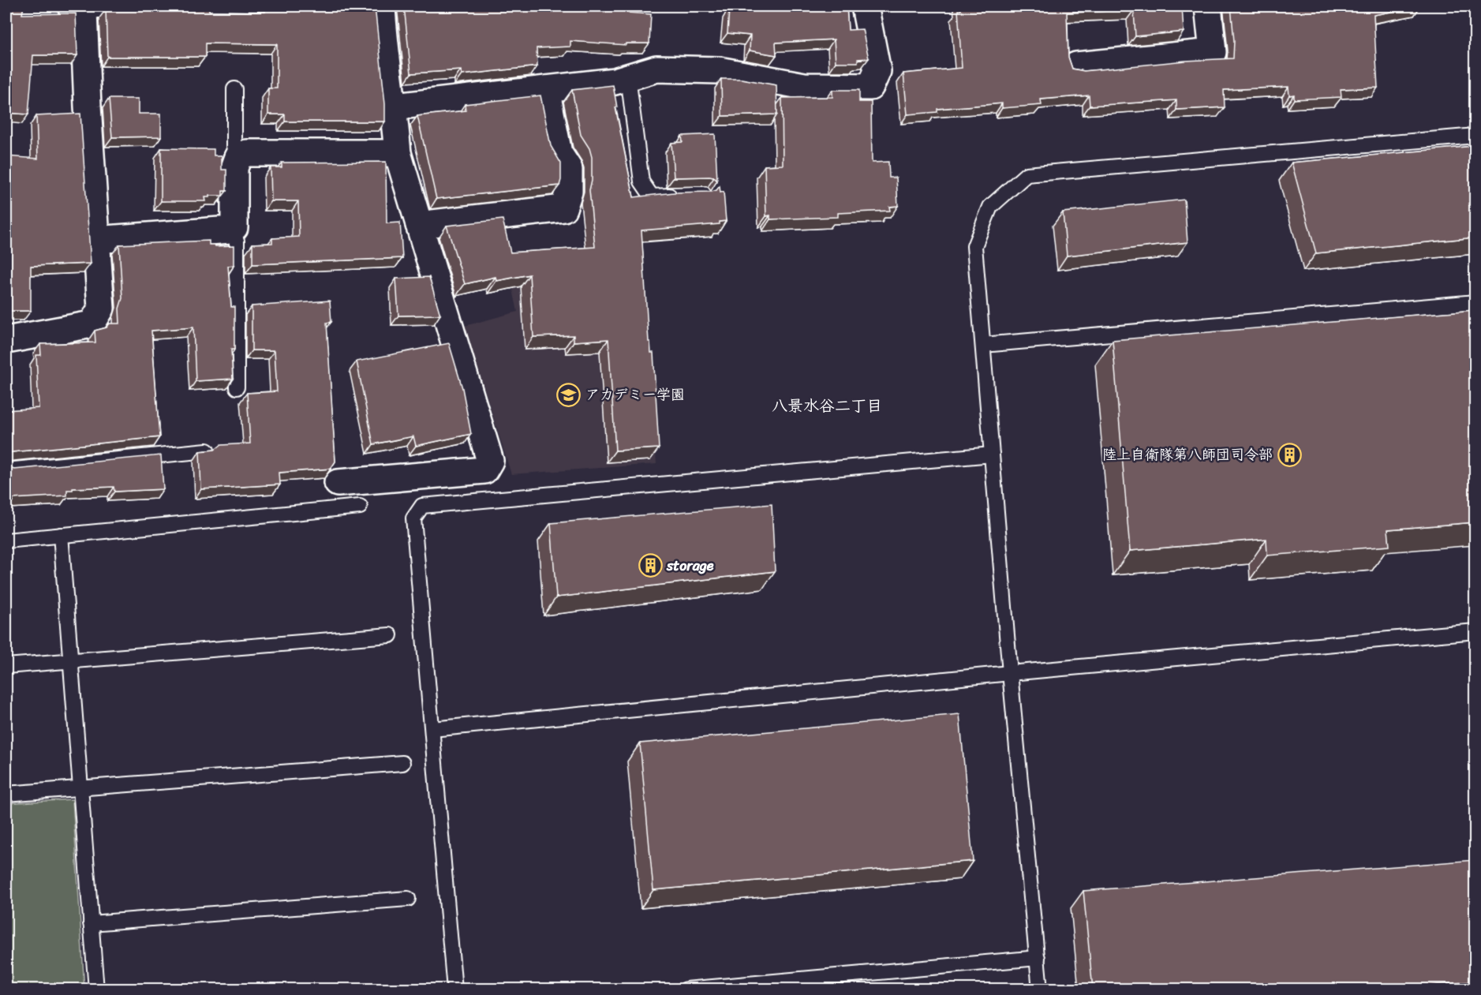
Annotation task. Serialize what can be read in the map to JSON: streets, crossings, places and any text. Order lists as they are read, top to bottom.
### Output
{
  "districts": ["八景水谷二丁目"],
  "places": {
    "school or university": ["アカデミー学園"],
    "building": ["陸上自衛隊第八師団司令部", "storage"]
  }
}
